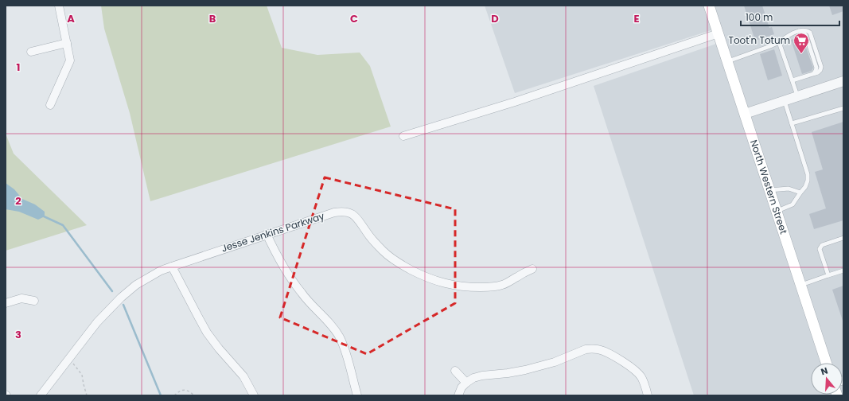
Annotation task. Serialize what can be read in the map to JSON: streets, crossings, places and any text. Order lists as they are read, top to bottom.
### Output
{
  "streets": {
    "main road": ["North Western Street"],
    "street": ["Jesse Jenkins Parkway"]
  },
  "places": {
    "supermarket": ["Toot'n Totum"]
  },
  "scale_bar": "100 m",
  "north": "top",
  "grid": {
    "columns": [
      "A",
      "B",
      "C",
      "D",
      "E"
    ],
    "rows": ["1", "2", "3"]
  }
}
